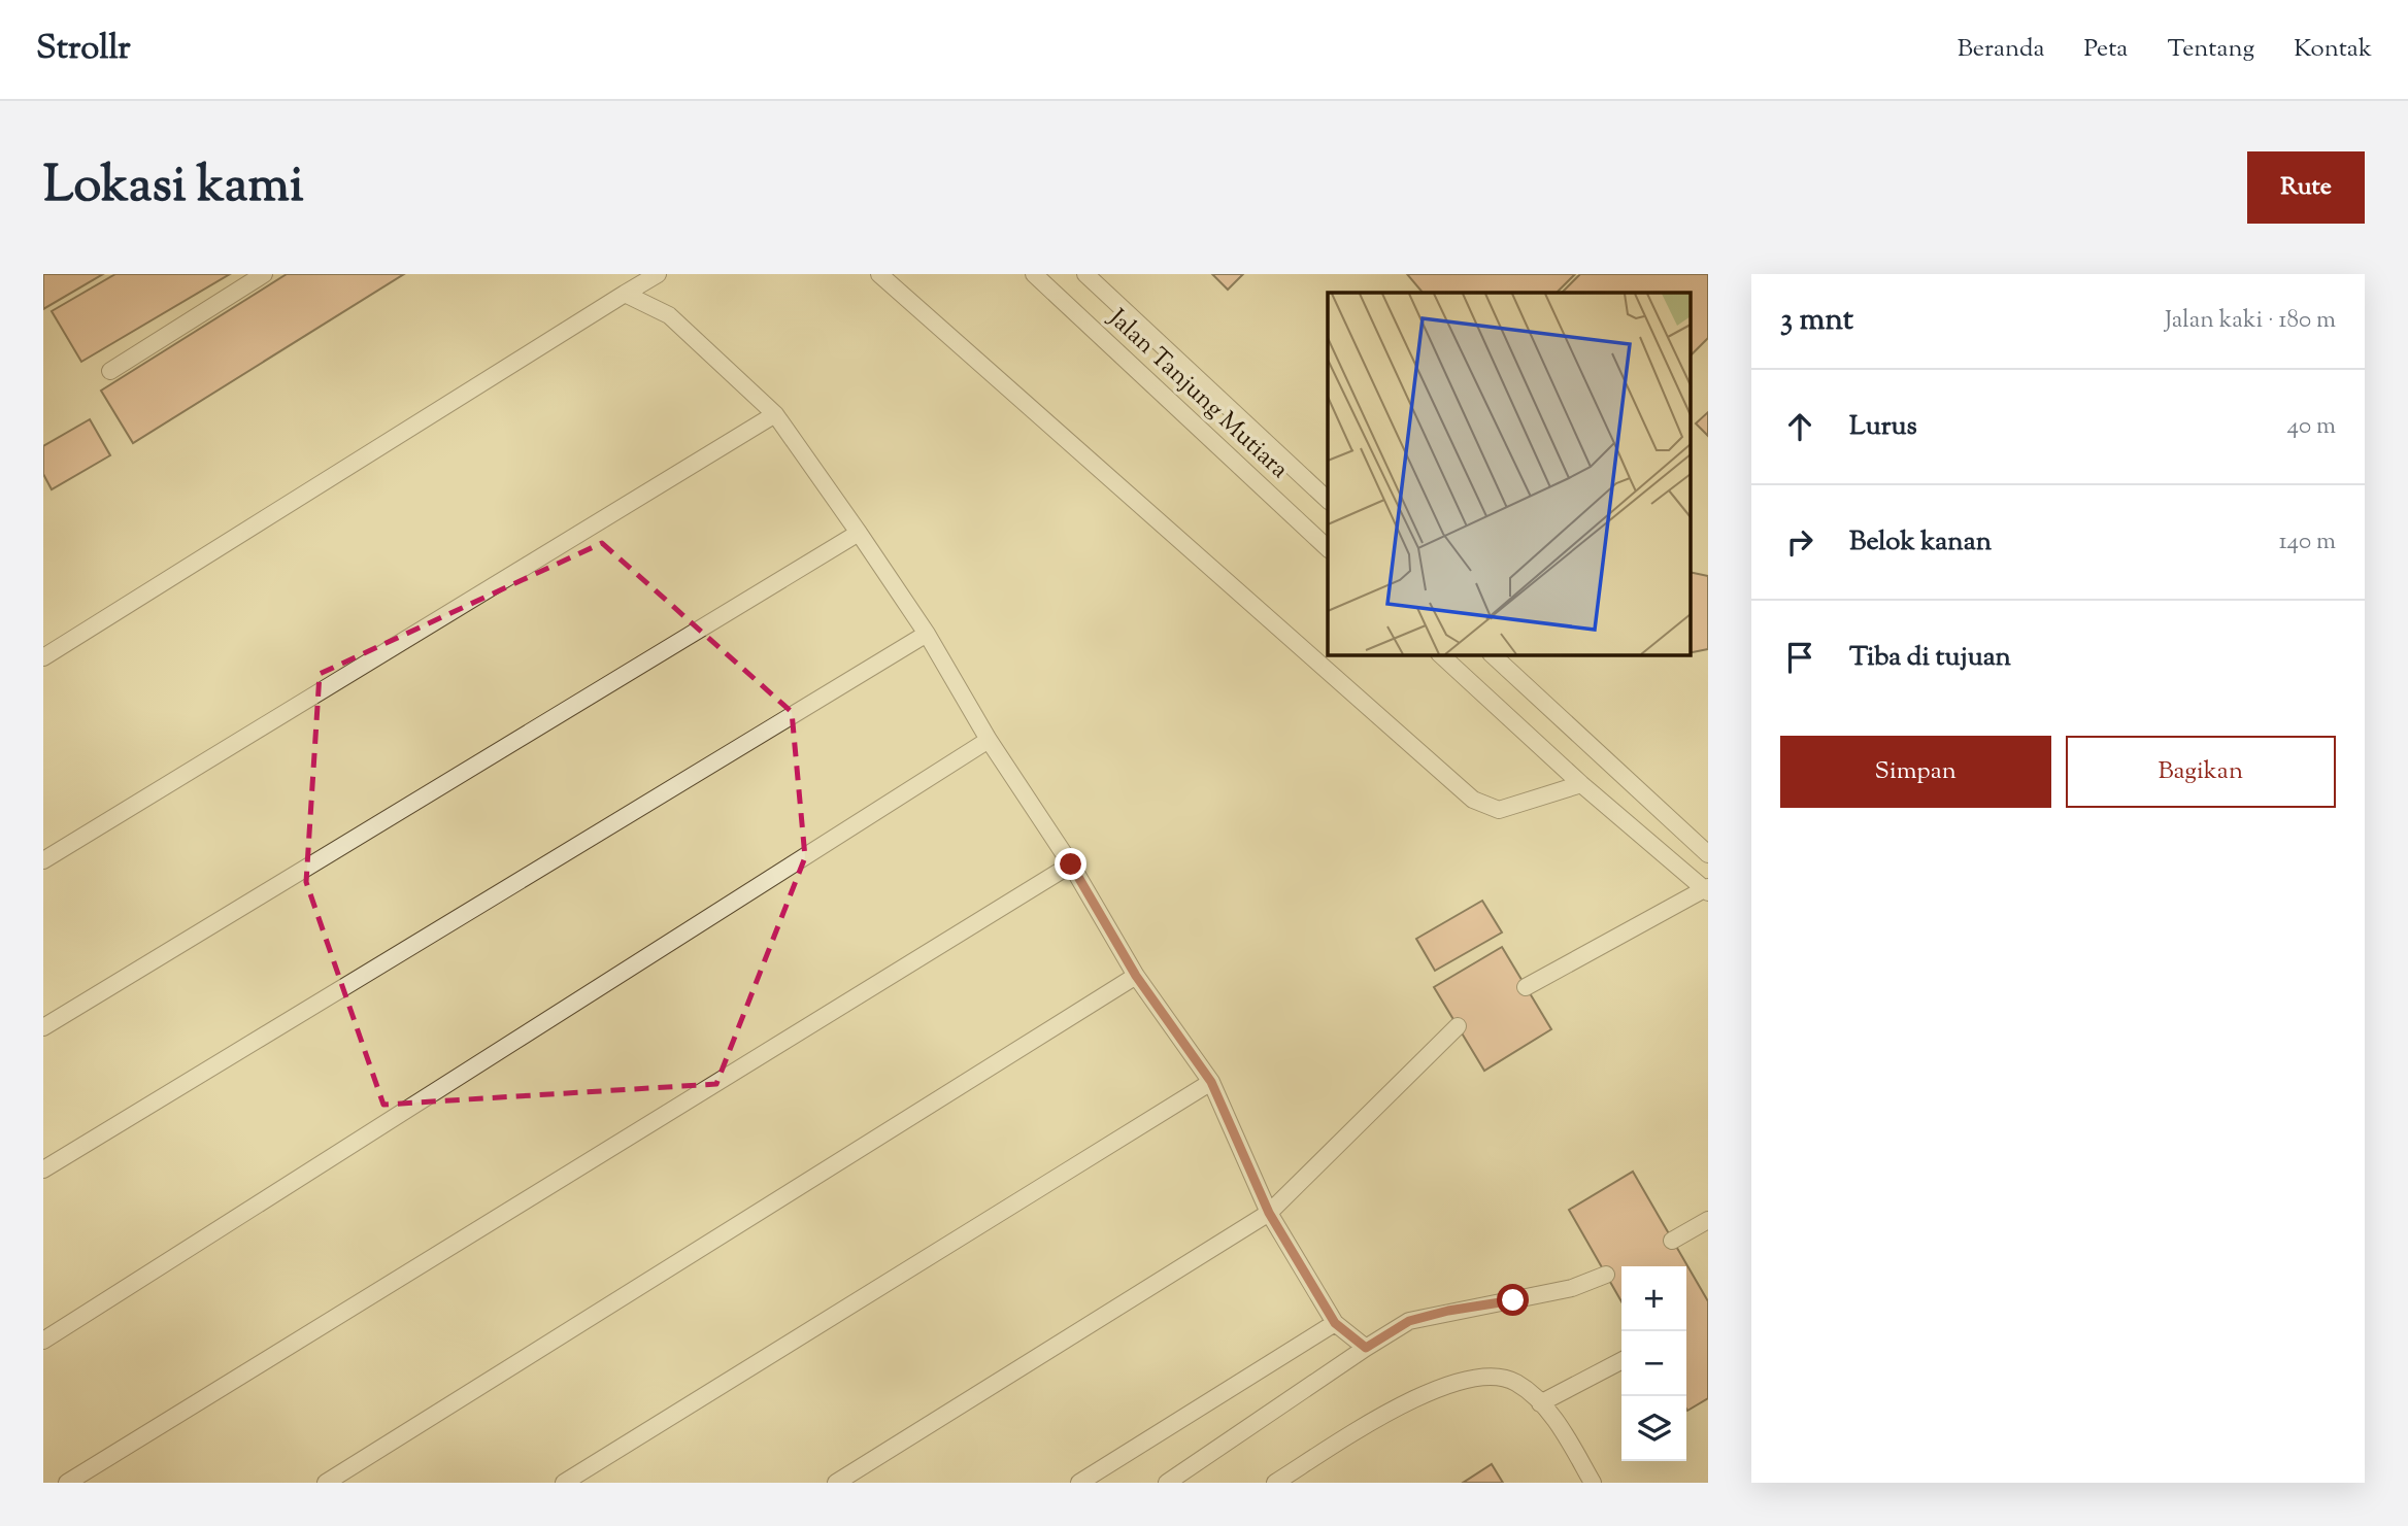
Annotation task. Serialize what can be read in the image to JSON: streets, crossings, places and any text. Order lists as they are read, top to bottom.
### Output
{
  "streets": {
    "lane": ["Jalan Tanjung Mutiara"]
  },
  "page": {
    "header": "Strollr",
    "nav": [
      "Beranda",
      "Peta",
      "Tentang",
      "Kontak"
    ],
    "title": "Lokasi kami",
    "buttons": [
      "Rute",
      ["Simpan", "Bagikan"]
    ],
    "heading": ["3 mnt", "Jalan kaki · 180 m"],
    "list": [
      ["Lurus", "40 m"],
      ["Belok kanan", "140 m"],
      "Tiba di tujuan"
    ],
    "map_buttons": ["+", "−"]
  }
}
